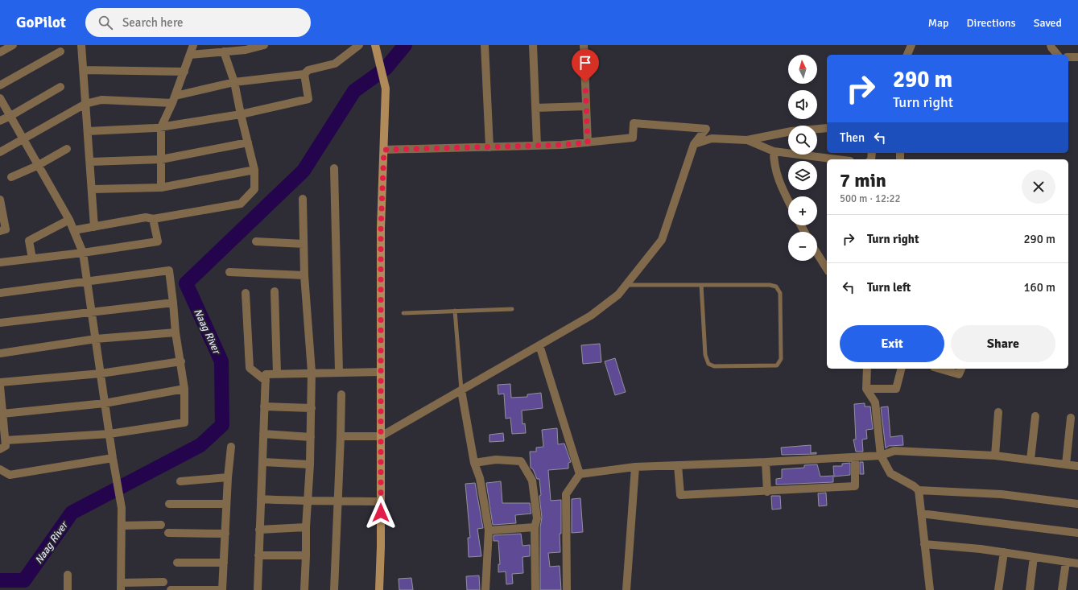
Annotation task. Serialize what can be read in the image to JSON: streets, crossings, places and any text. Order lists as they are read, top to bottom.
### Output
{
  "water": ["Naag River"],
  "north": "top",
  "page": {
    "header": "GoPilot",
    "search": "Search here",
    "nav": ["Map", "Directions", "Saved"],
    "map_buttons": ["+", "−"],
    "turn": ["290 m", "Turn right"],
    "then": "Then",
    "heading": ["7 min", "500 m · 12:22"],
    "list": [
      {
        "name": "Turn right",
        "value": "290 m"
      },
      {
        "name": "Turn left",
        "value": "160 m"
      }
    ],
    "buttons": ["Exit", "Share"]
  }
}
